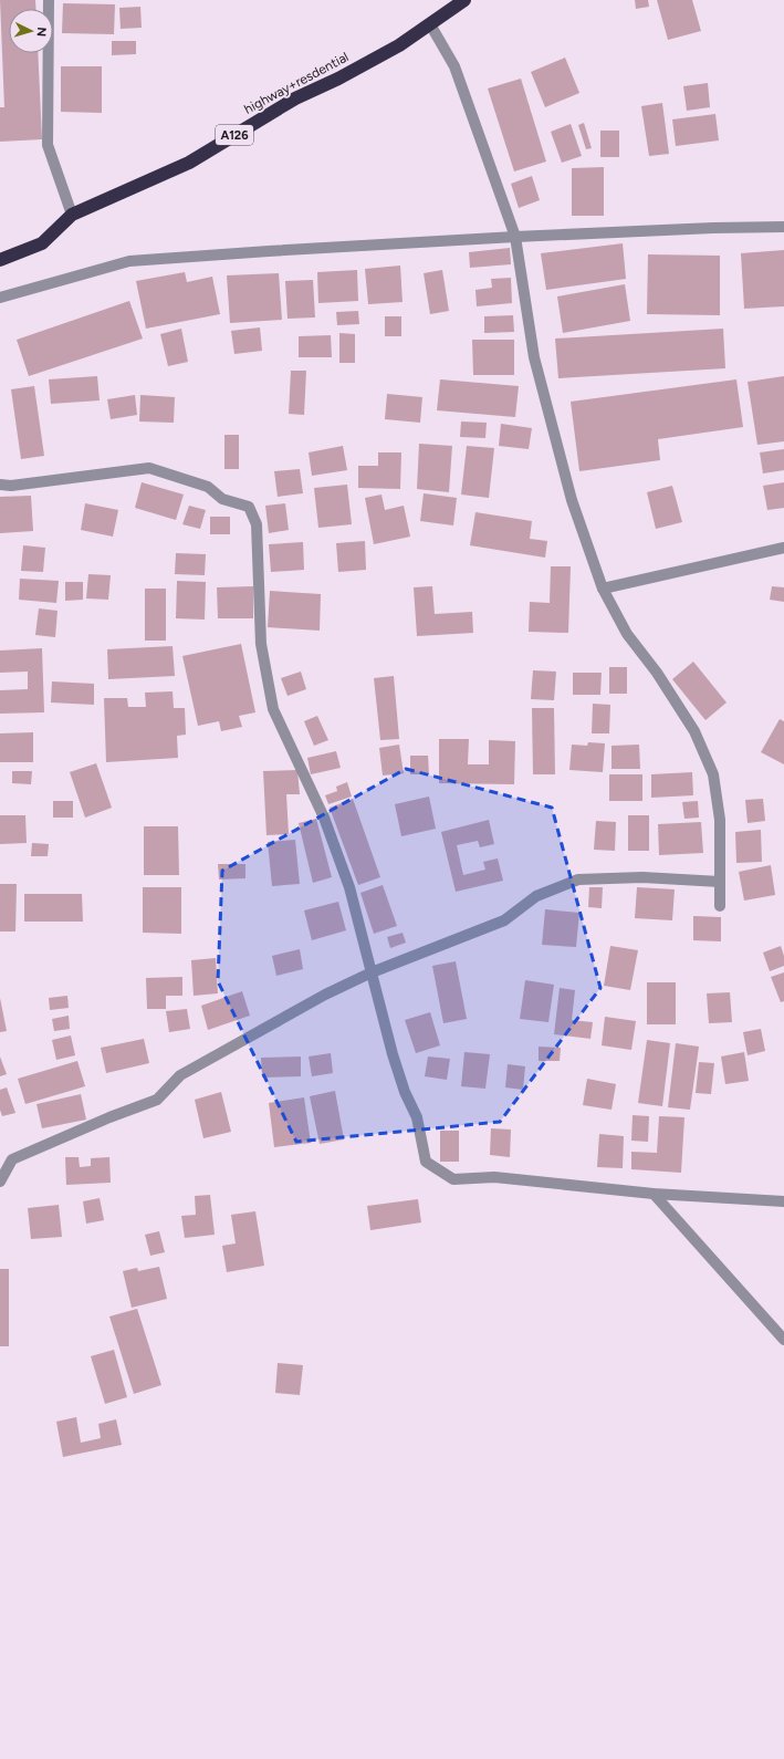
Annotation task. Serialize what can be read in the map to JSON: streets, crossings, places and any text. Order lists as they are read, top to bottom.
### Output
{
  "streets": {
    "highway": ["highway+resdential", "A126"]
  },
  "north": "right"
}
